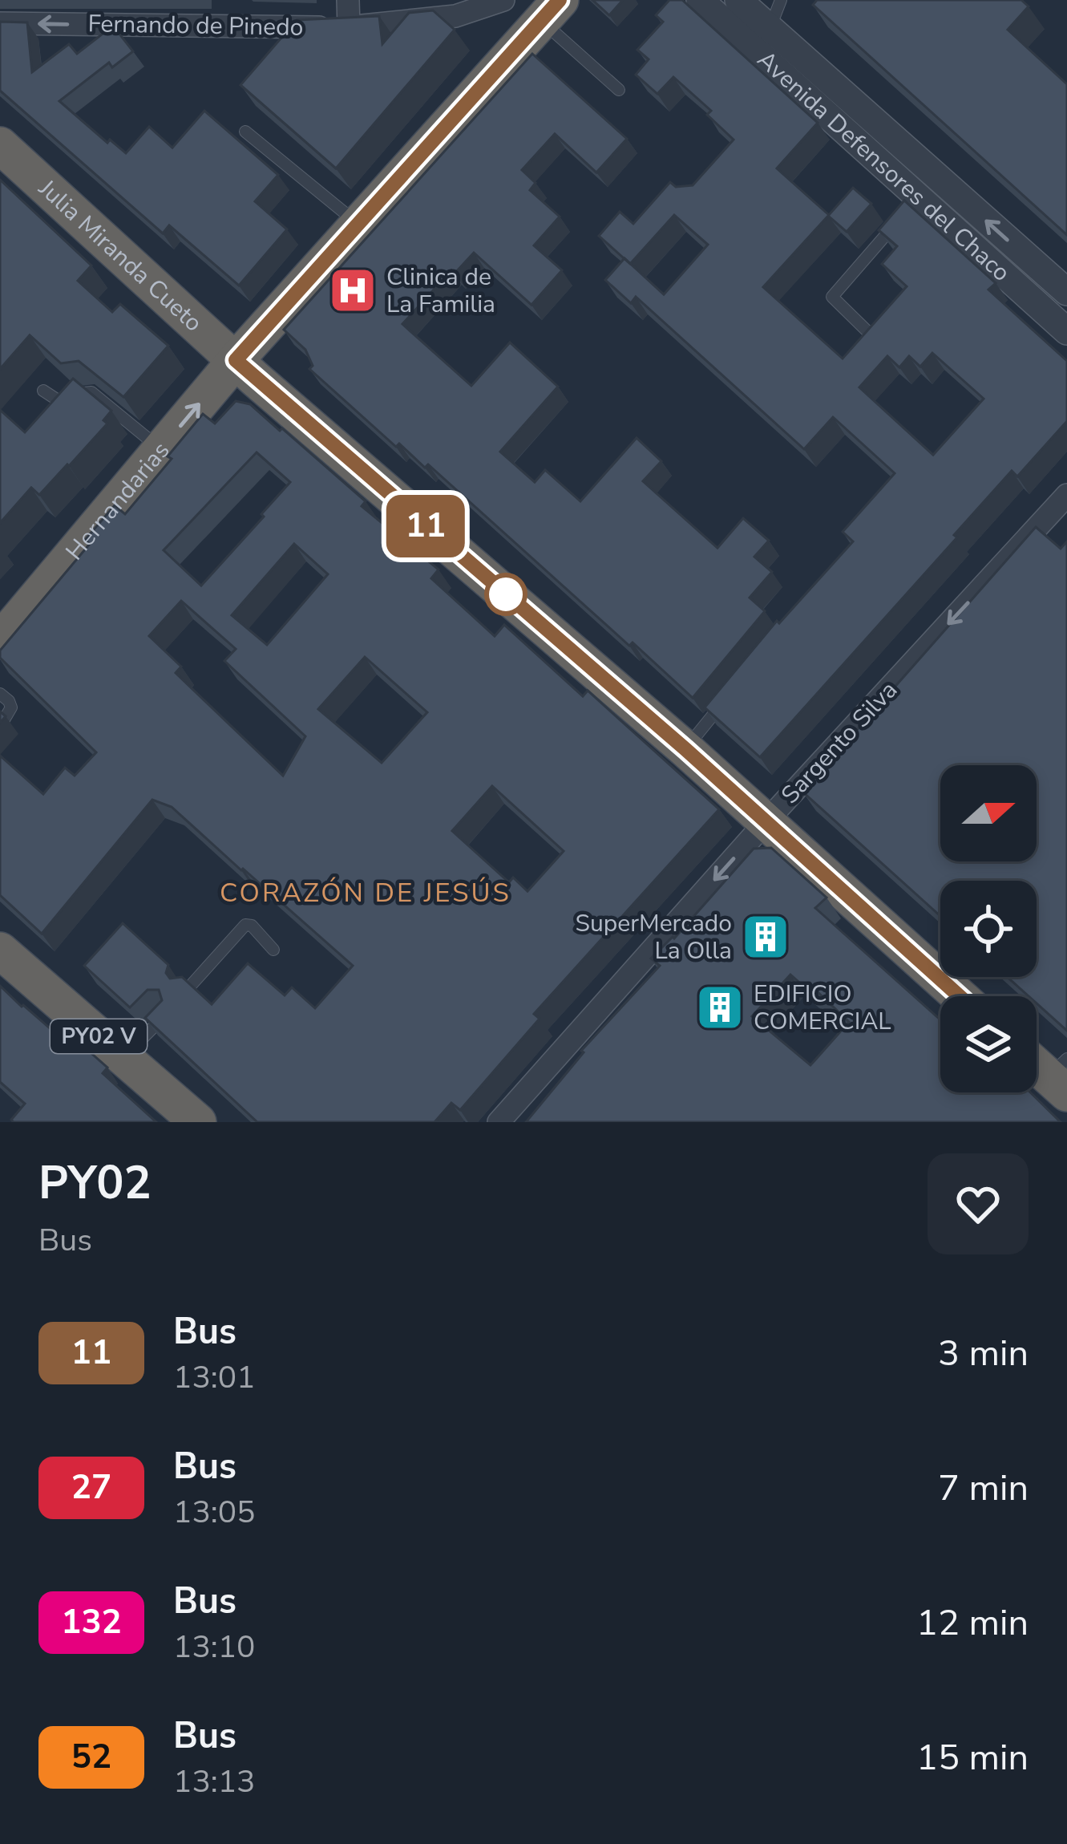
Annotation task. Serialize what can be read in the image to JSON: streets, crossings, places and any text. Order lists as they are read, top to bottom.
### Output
{
  "streets": {
    "highway": ["Julia Miranda Cueto", "Hernandarias", "PY02 V"],
    "street": ["Fernando de Pinedo", "Avenida Defensores del Chaco", "Sargento Silva"]
  },
  "crossings": [
    ["Julia Miranda Cueto", "Hernandarias"],
    ["Julia Miranda Cueto", "Sargento Silva"]
  ],
  "one_way": ["Fernando de Pinedo", "Sargento Silva"],
  "districts": ["CORAZÓN DE JESÚS"],
  "places": {
    "hospital": ["Clinica de La Familia"],
    "building": ["SuperMercado La Olla", "EDIFICIO COMERCIAL"]
  },
  "lines": ["bus line 11"],
  "north": "right",
  "page": {
    "on_map": "11",
    "heading": ["PY02", "Bus"],
    "list": [
      {
        "mark": "11",
        "name": "Bus",
        "note": "13:01",
        "value": "3 min"
      },
      {
        "mark": "27",
        "name": "Bus",
        "note": "13:05",
        "value": "7 min"
      },
      {
        "mark": "132",
        "name": "Bus",
        "note": "13:10",
        "value": "12 min"
      },
      {
        "mark": "52",
        "name": "Bus",
        "note": "13:13",
        "value": "15 min"
      }
    ]
  }
}
